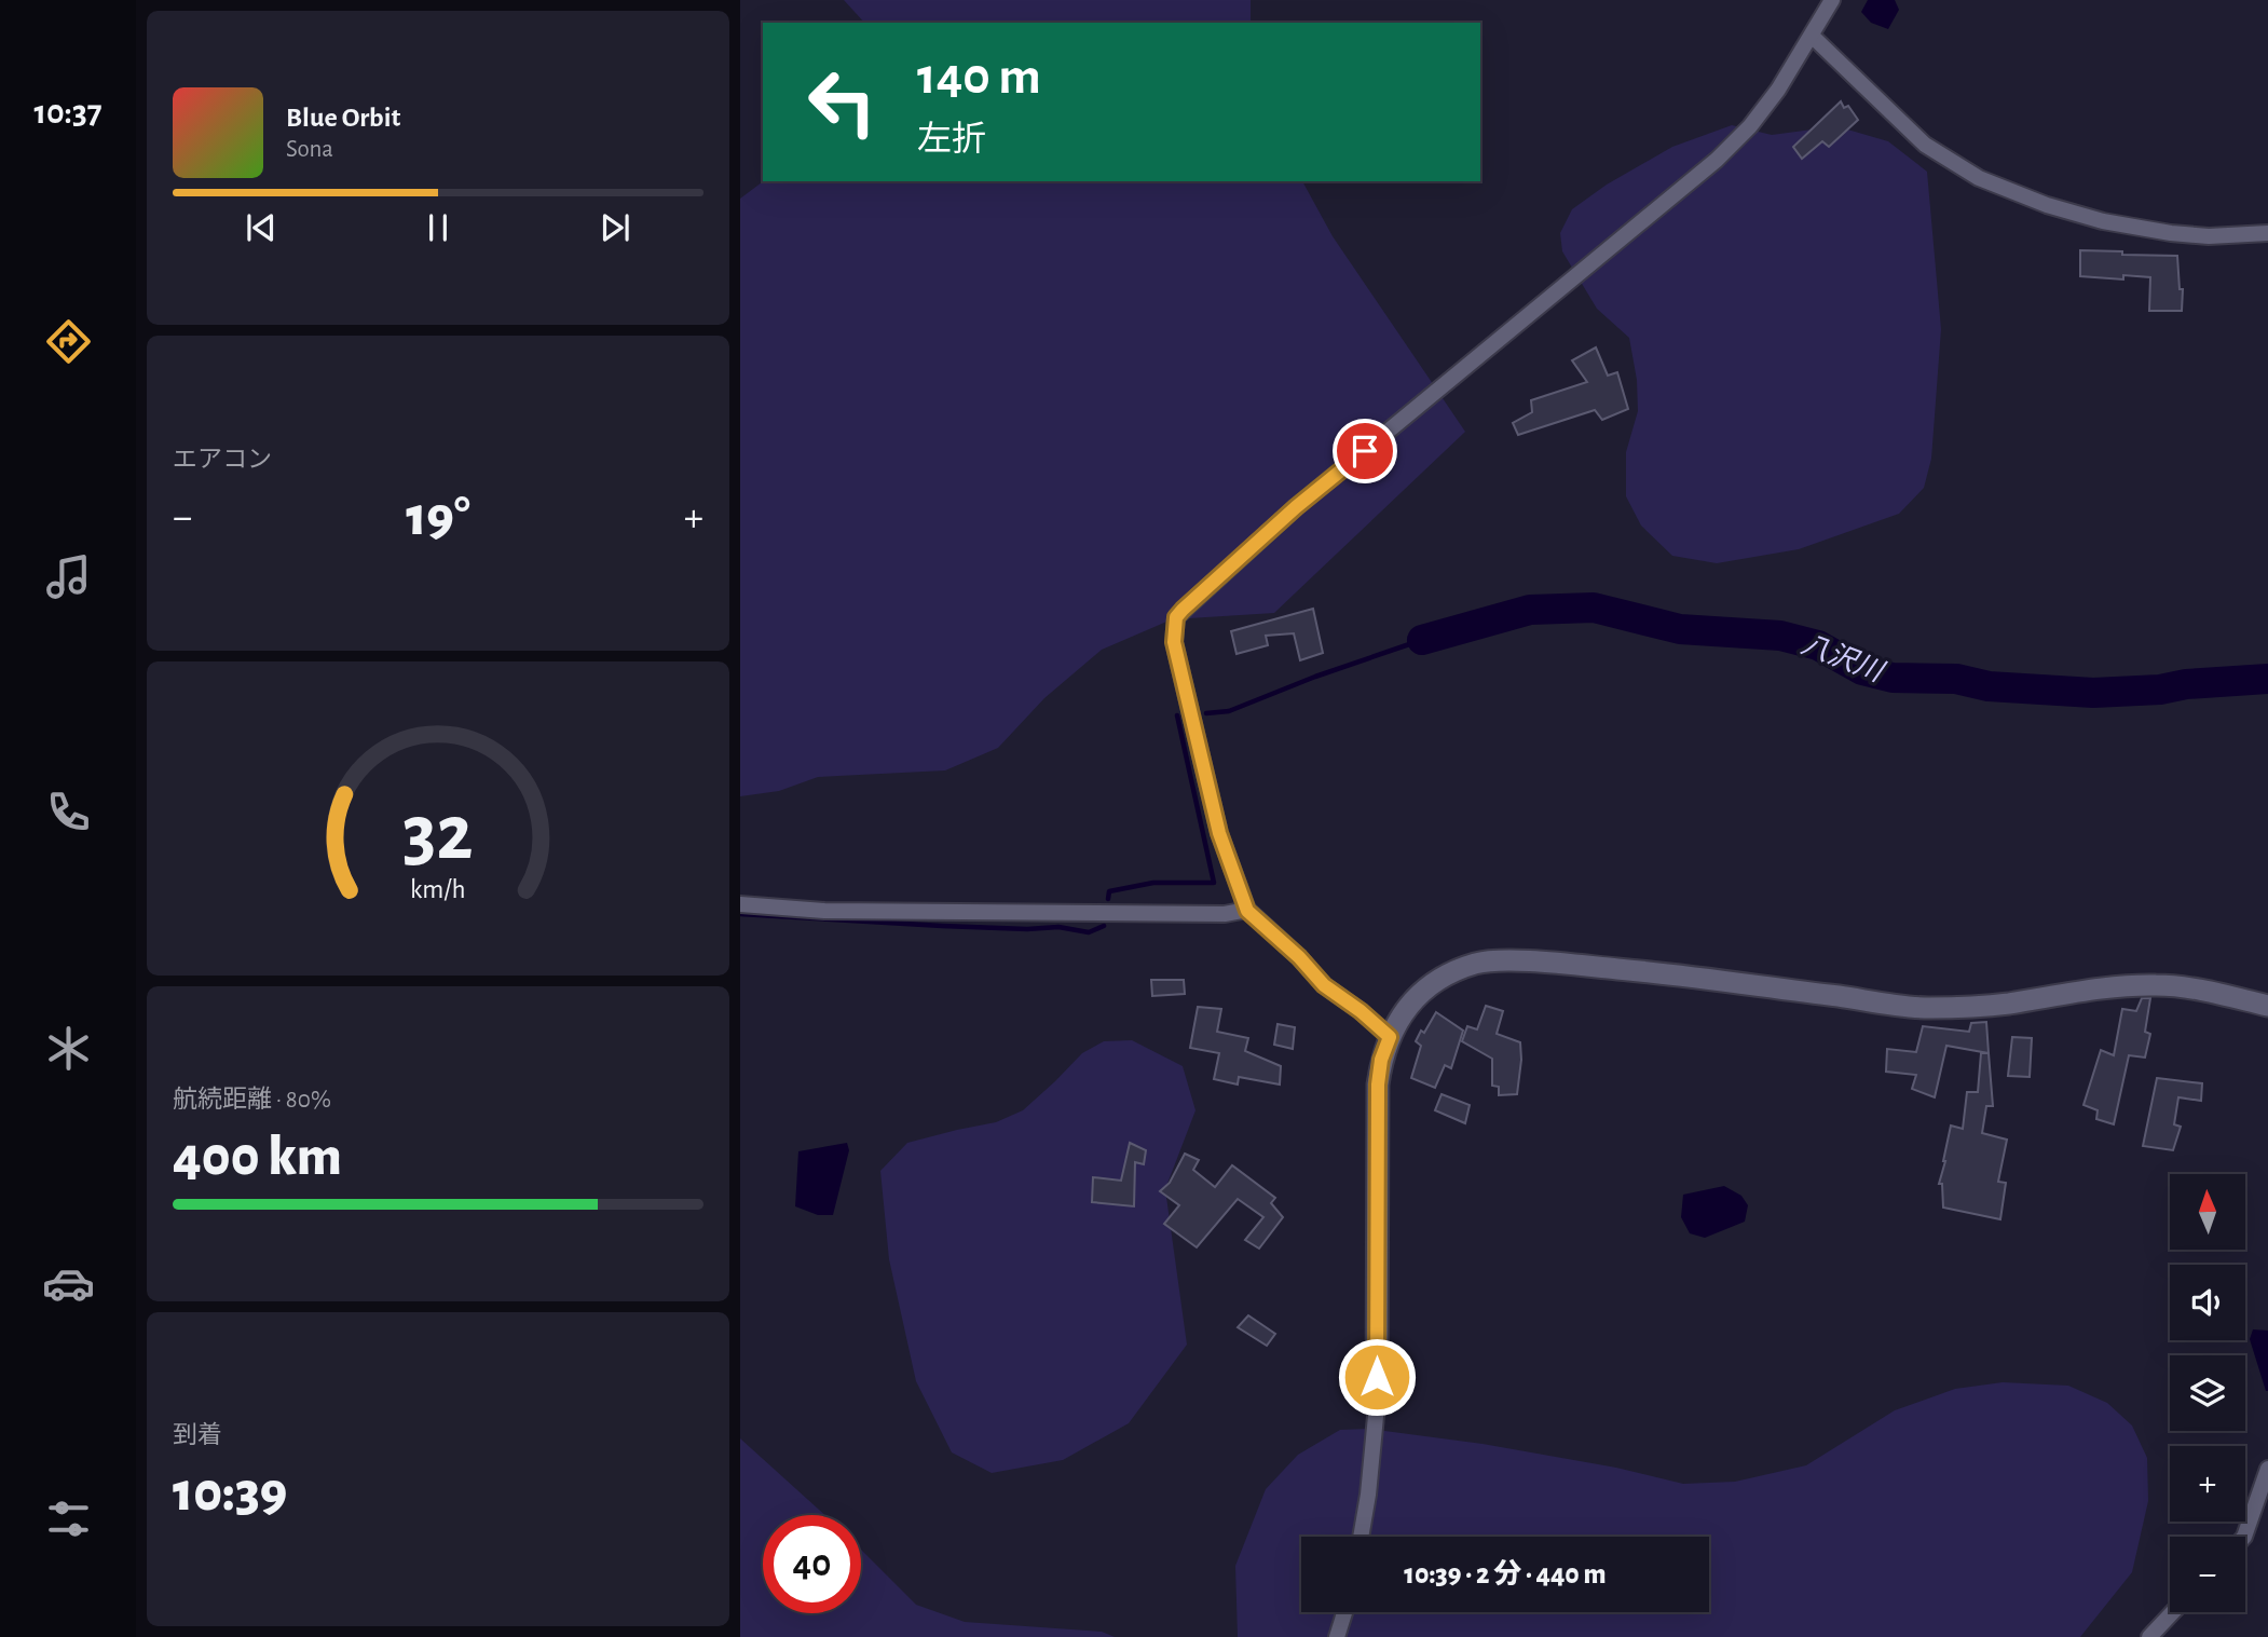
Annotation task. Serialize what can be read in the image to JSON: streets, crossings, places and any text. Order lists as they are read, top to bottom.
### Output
{
  "water": ["八沢川"],
  "north": "top",
  "page": {
    "tabs": "10:37",
    "turn": ["140 m", "左折"],
    "song": ["Blue Orbit", "Sona"],
    "tile": [
      "エアコン",
      ["航続距離 · 80%", "400 km"],
      ["到着", "10:39"]
    ],
    "heat": ["−", "19°", "+"],
    "map_buttons": ["+", "−"],
    "limit": "40",
    "trip": "10:39 · 2 分 · 440 m",
    "gauge": ["32", "km/h"]
  }
}
